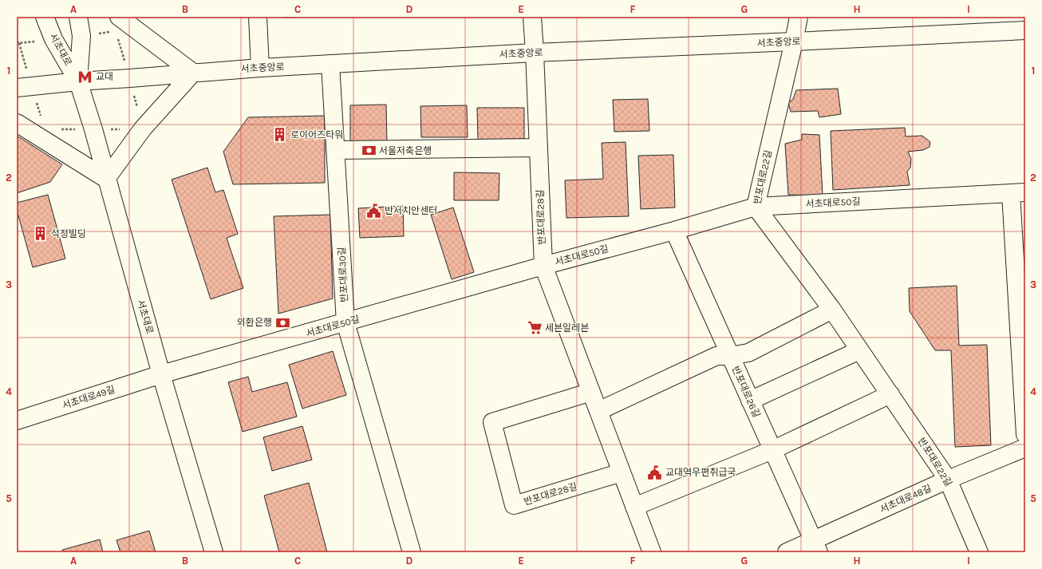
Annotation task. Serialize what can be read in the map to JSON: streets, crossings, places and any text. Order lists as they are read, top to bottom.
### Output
{
  "streets": {
    "street": [
      "서초중앙로",
      "서초대로",
      "반포대로22길",
      "서초대로50길",
      "반포대로28길",
      "반포대로30길",
      "반포대로26길",
      "서초대로49길",
      "서초대로48길"
    ]
  },
  "crossings": [
    ["서초중앙로", "서초대로"],
    ["서초중앙로", "반포대로22길"],
    ["서초중앙로", "반포대로28길"],
    ["서초중앙로", "반포대로30길"],
    ["서초대로", "서초대로50길"],
    ["서초대로", "서초대로49길"],
    ["반포대로22길", "서초대로50길"],
    ["반포대로22길", "서초대로48길"],
    ["서초대로50길", "반포대로28길"],
    ["서초대로50길", "반포대로30길"],
    ["서초대로50길", "반포대로26길"],
    ["서초대로50길", "서초대로49길"],
    ["반포대로26길", "서초대로48길"]
  ],
  "places": {
    "metro station": ["교대"],
    "building": ["로이어즈타워", "석정빌딩"],
    "bank": ["서울저축은행", "외환은행"],
    "public building": ["반서치안센터", "교대역우편취급국"],
    "supermarket": ["세븐일레븐"]
  },
  "grid": {
    "columns": [
      "A",
      "B",
      "C",
      "D",
      "E",
      "F",
      "G",
      "H",
      "I"
    ],
    "rows": [
      "1",
      "2",
      "3",
      "4",
      "5"
    ]
  }
}
